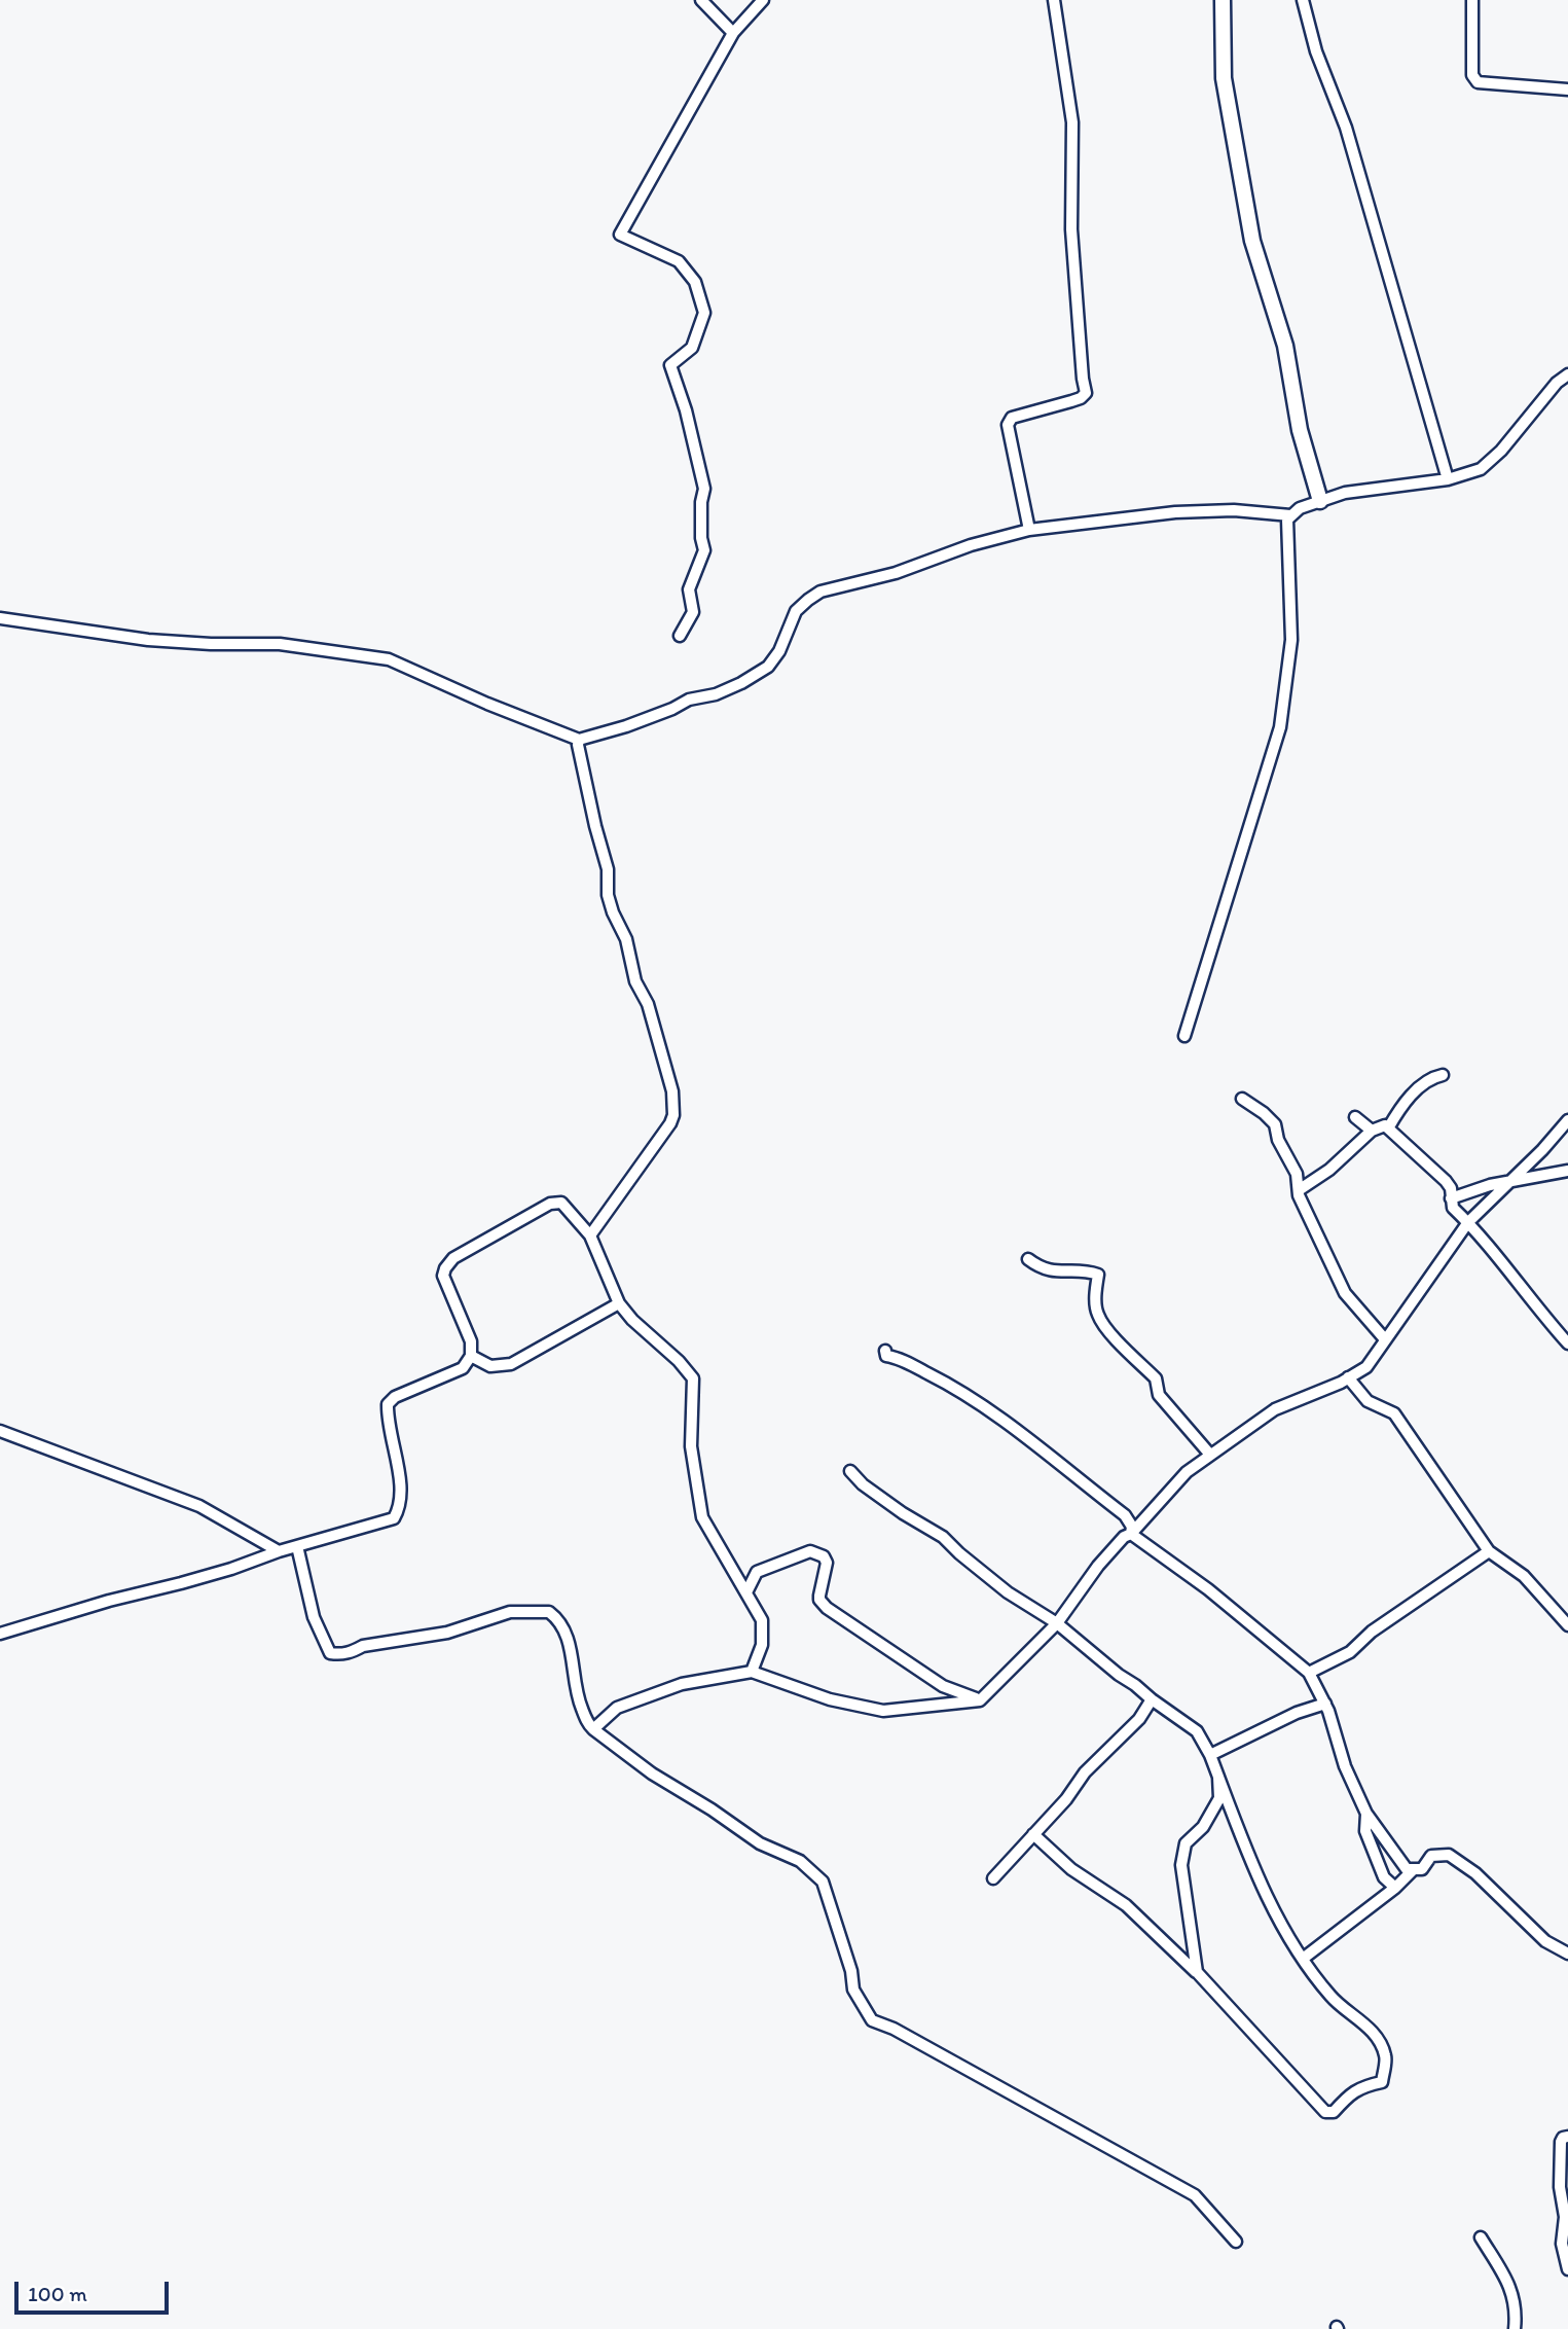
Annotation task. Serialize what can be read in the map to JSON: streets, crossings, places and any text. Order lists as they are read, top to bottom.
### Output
{
  "scale_bar": "100 m"
}
